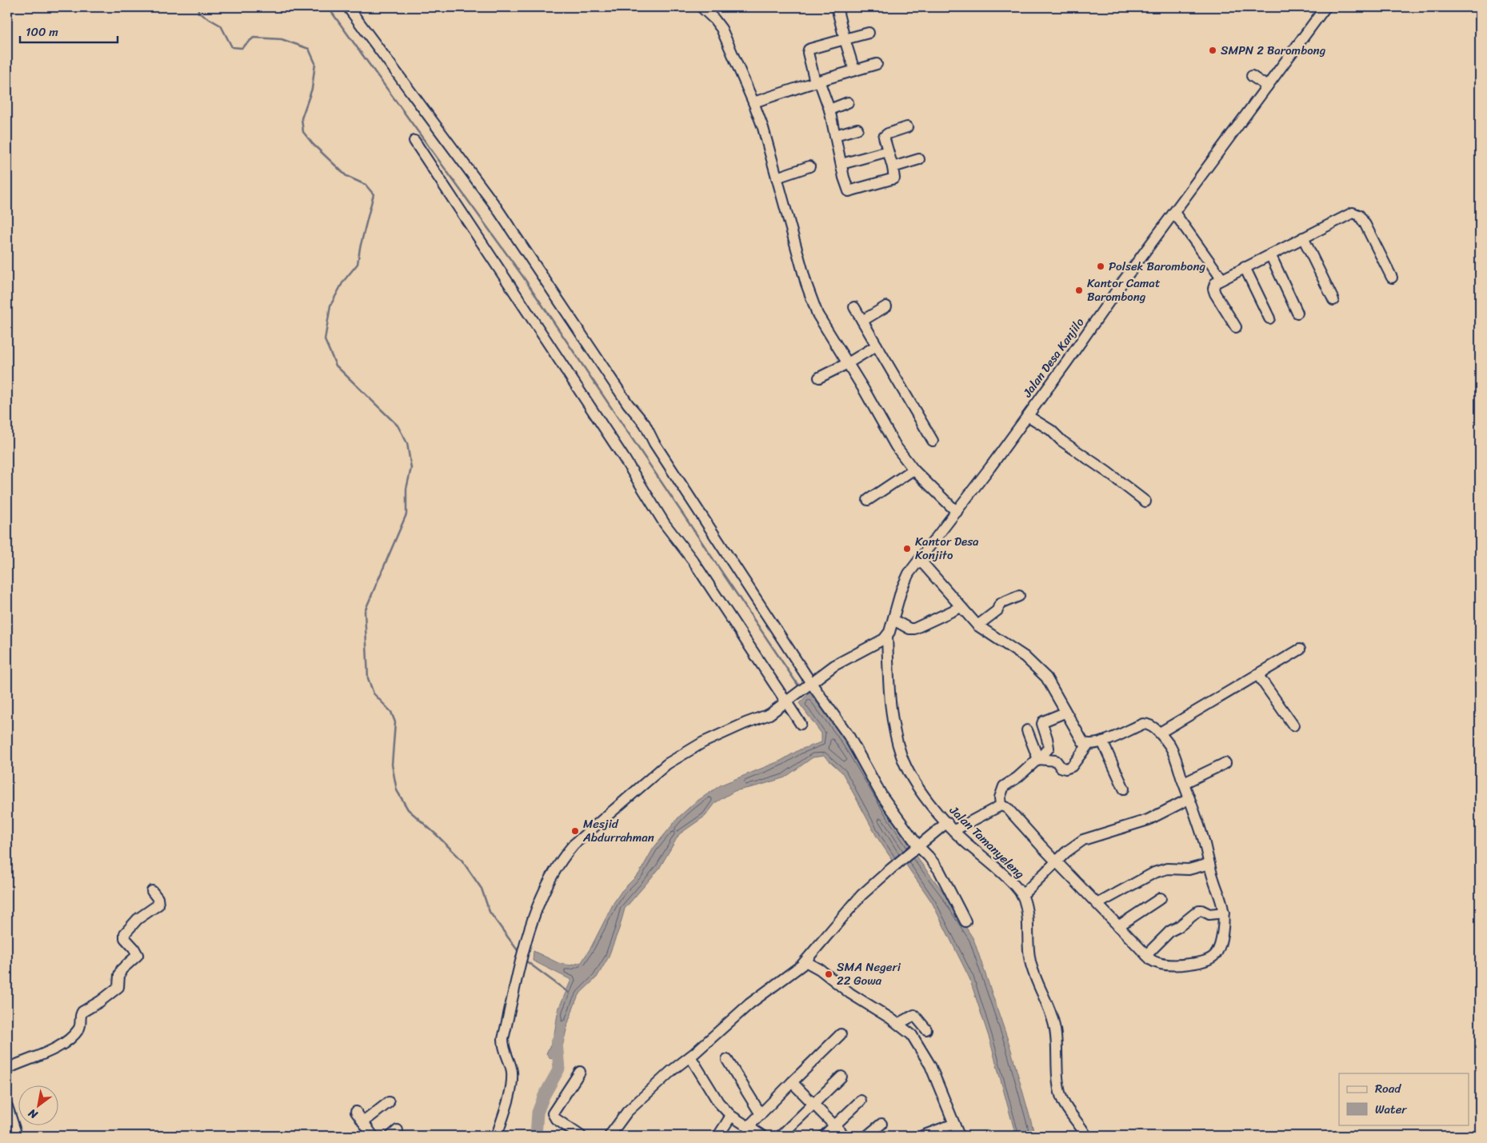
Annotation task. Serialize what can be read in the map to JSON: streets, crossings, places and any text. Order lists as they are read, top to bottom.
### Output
{
  "streets": {
    "street": ["Jalan Desa Kanjilo", "Jalan Tamanyeleng"]
  },
  "crossings": [
    ["Jalan Desa Kanjilo", "Jalan Tamanyeleng"]
  ],
  "places": [
    "SMPN 2 Barombong",
    "Polsek Barombong",
    "Kantor Camat Barombong",
    "Kantor Desa Konjito",
    "Mesjid Abdurrahman",
    "SMA Negeri 22 Gowa"
  ],
  "legend": ["Road", "Water"],
  "scale_bar": "100 m",
  "north": "bottom left"
}
